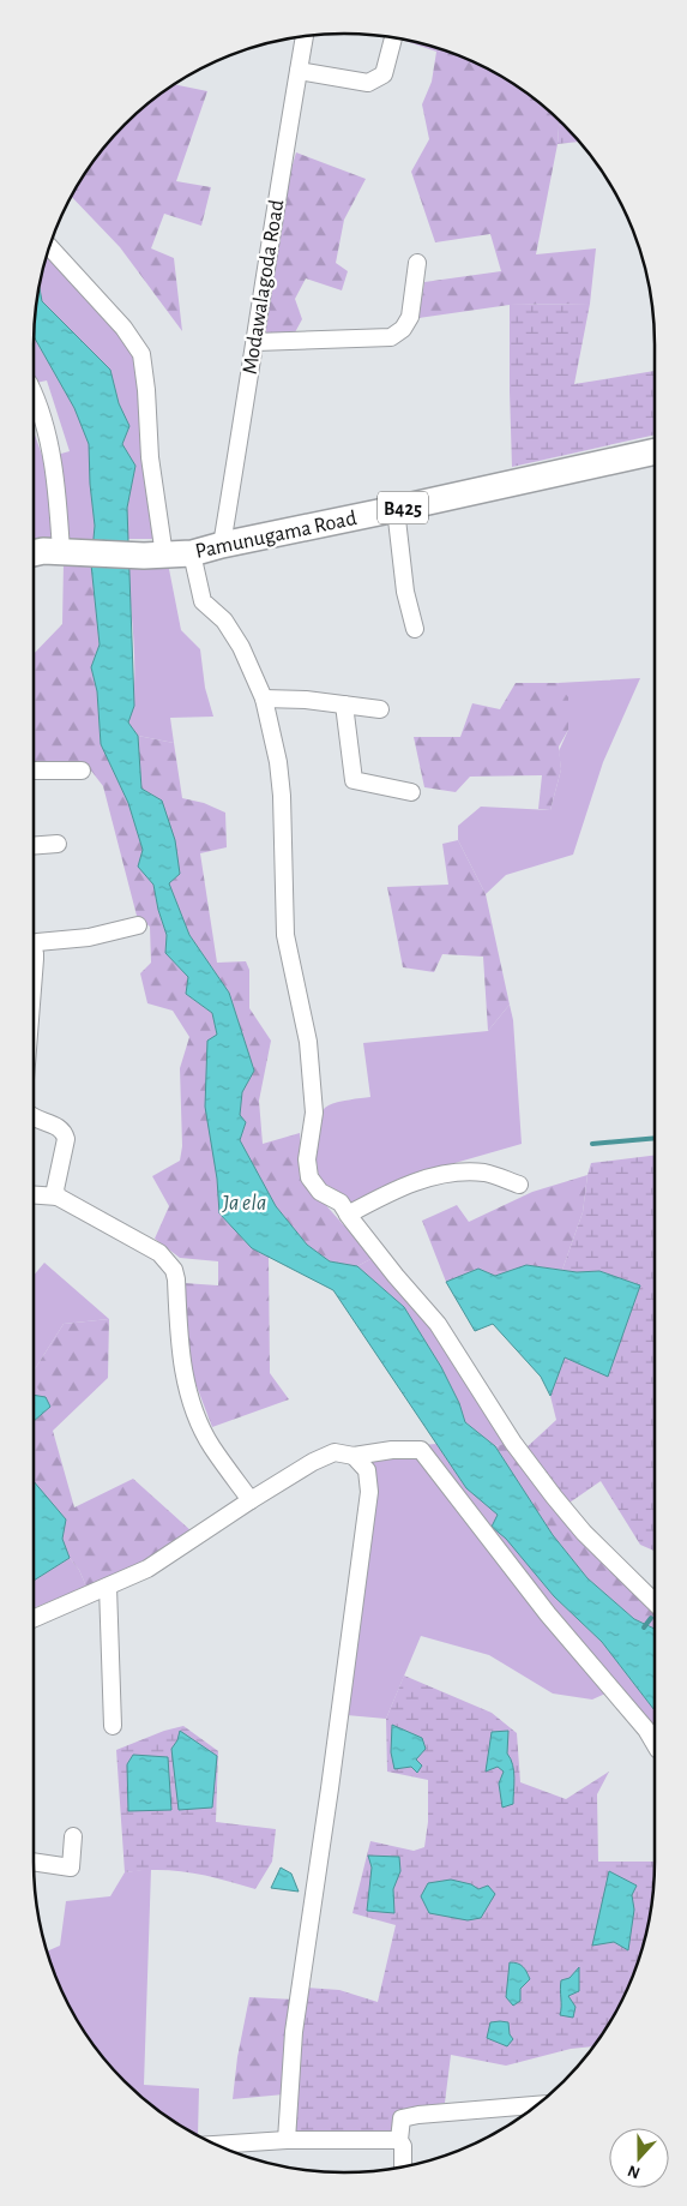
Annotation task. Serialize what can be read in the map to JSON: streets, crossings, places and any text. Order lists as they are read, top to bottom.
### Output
{
  "streets": {
    "main road": ["B425", "Pamunugama Road"],
    "street": ["Modawalagoda Road"]
  },
  "crossings": [
    ["Modawalagoda Road", "Pamunugama Road"]
  ],
  "water": ["Ja ela"],
  "north": "bottom"
}
